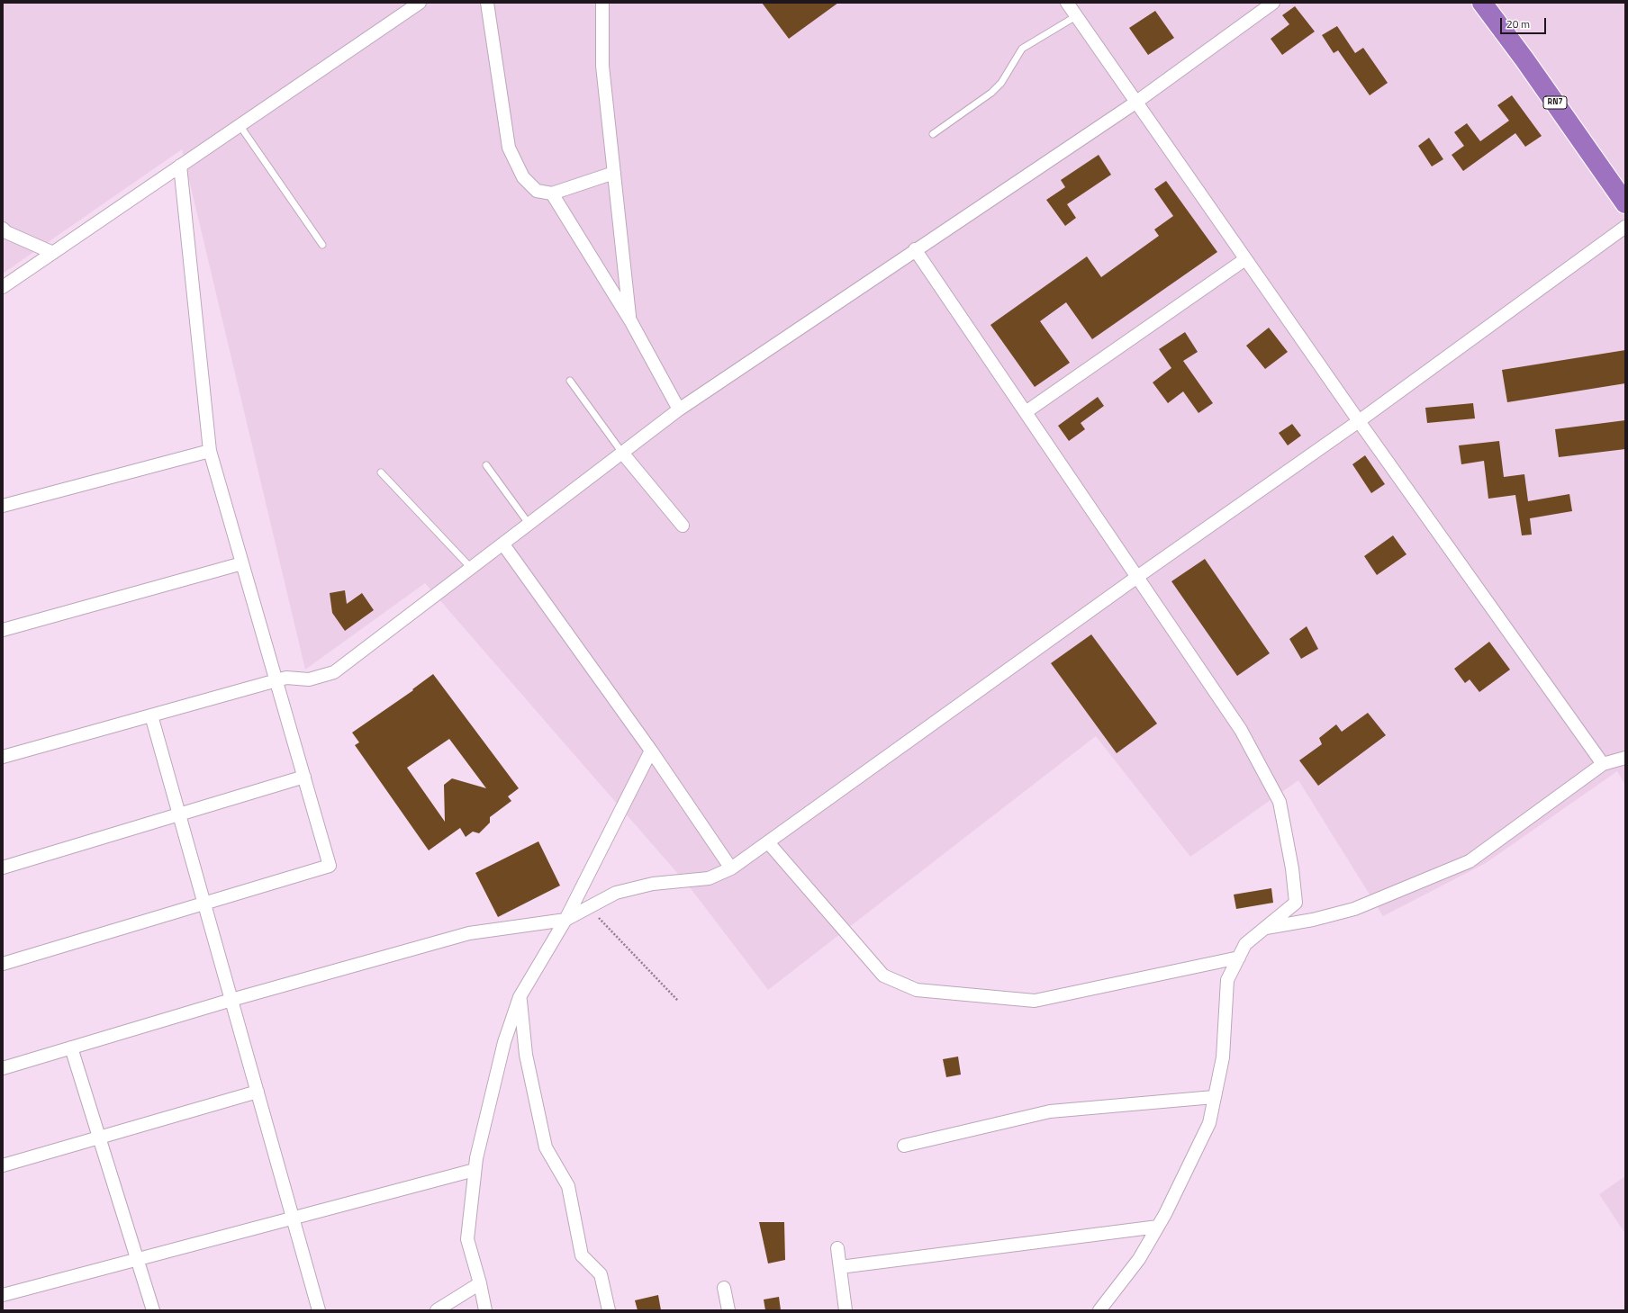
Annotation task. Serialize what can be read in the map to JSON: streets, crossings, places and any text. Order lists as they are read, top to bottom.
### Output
{
  "streets": {
    "highway": ["RN7"]
  },
  "scale_bar": "20 m"
}
